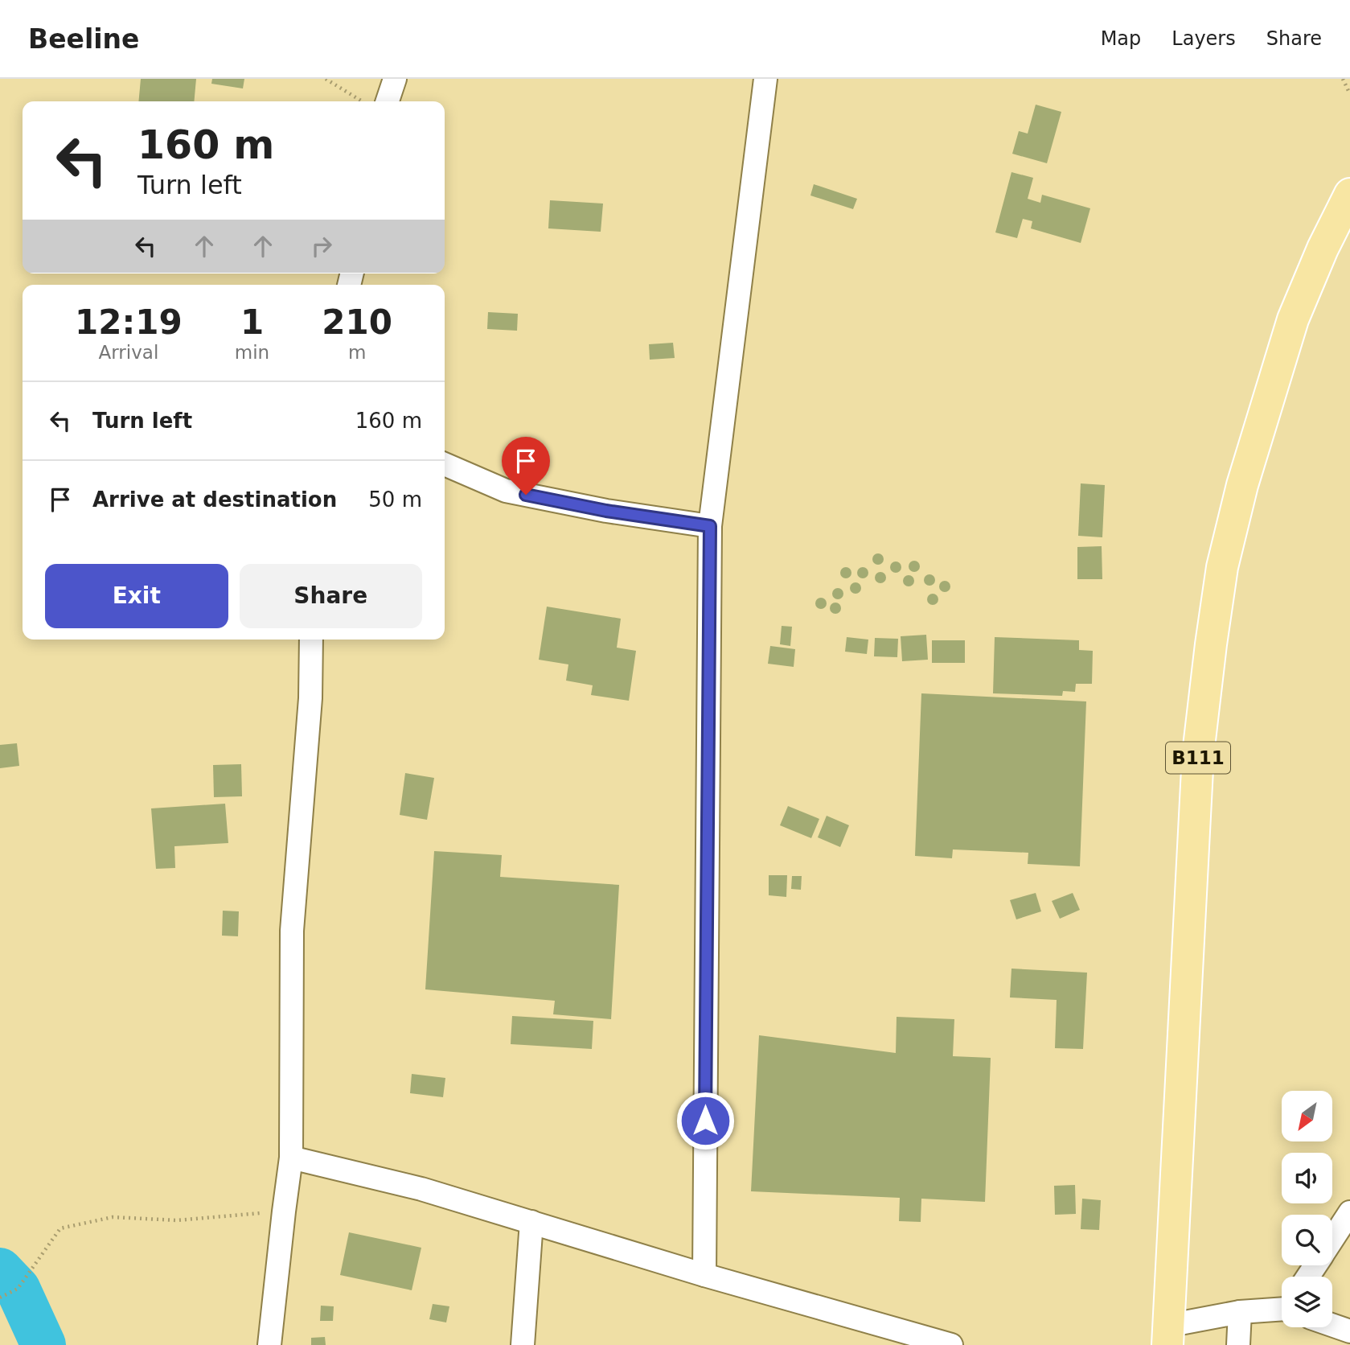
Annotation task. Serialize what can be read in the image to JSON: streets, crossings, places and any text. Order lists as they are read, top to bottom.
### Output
{
  "streets": {
    "main road": ["B111"]
  },
  "north": "bottom left",
  "page": {
    "header": "Beeline",
    "nav": ["Map", "Layers", "Share"],
    "turn": ["160 m", "Turn left"],
    "eta": [
      "12:19",
      "Arrival",
      "1",
      "min",
      "210",
      "m"
    ],
    "list": [
      {
        "name": "Turn left",
        "value": "160 m"
      },
      {
        "name": "Arrive at destination",
        "value": "50 m"
      }
    ],
    "buttons": ["Exit", "Share"]
  }
}
